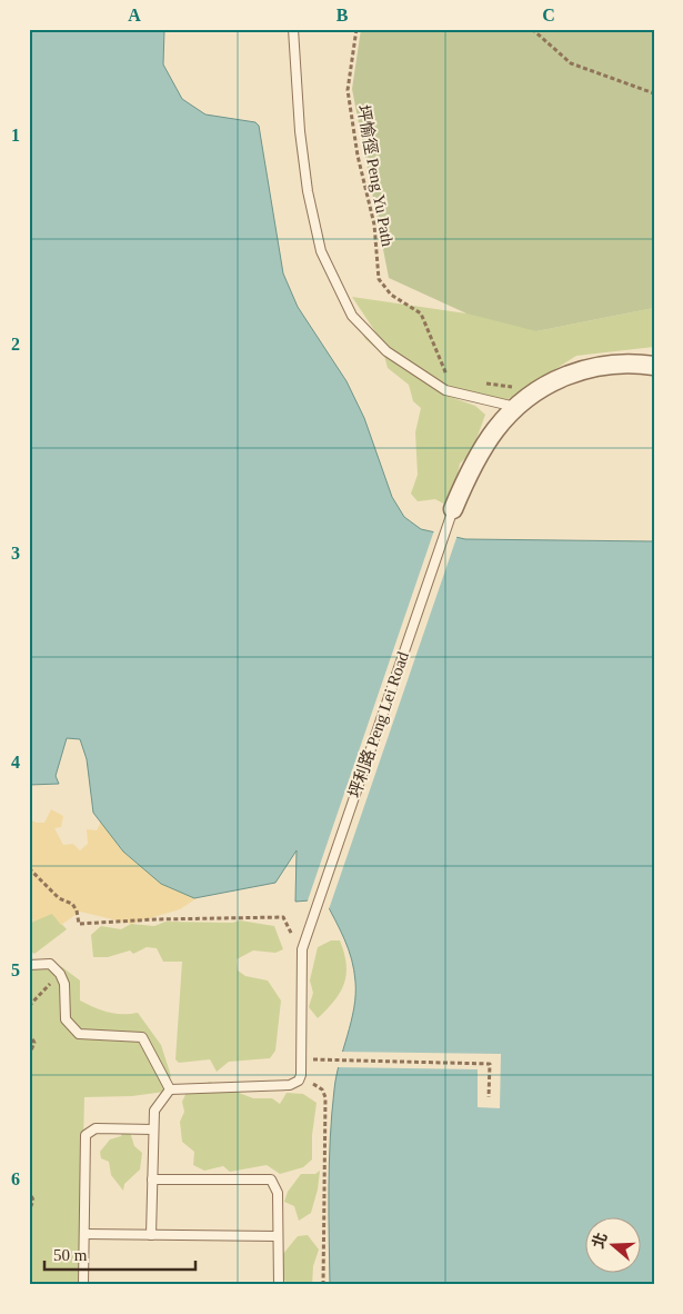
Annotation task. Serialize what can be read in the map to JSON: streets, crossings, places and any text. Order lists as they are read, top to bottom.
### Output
{
  "streets": {
    "street": ["坪利路 Peng Lei Road"],
    "path": ["坪愉徑 Peng Yu Path"]
  },
  "scale_bar": "50 m",
  "north": "left",
  "grid": {
    "columns": ["A", "B", "C"],
    "rows": [
      "1",
      "2",
      "3",
      "4",
      "5",
      "6"
    ]
  }
}
